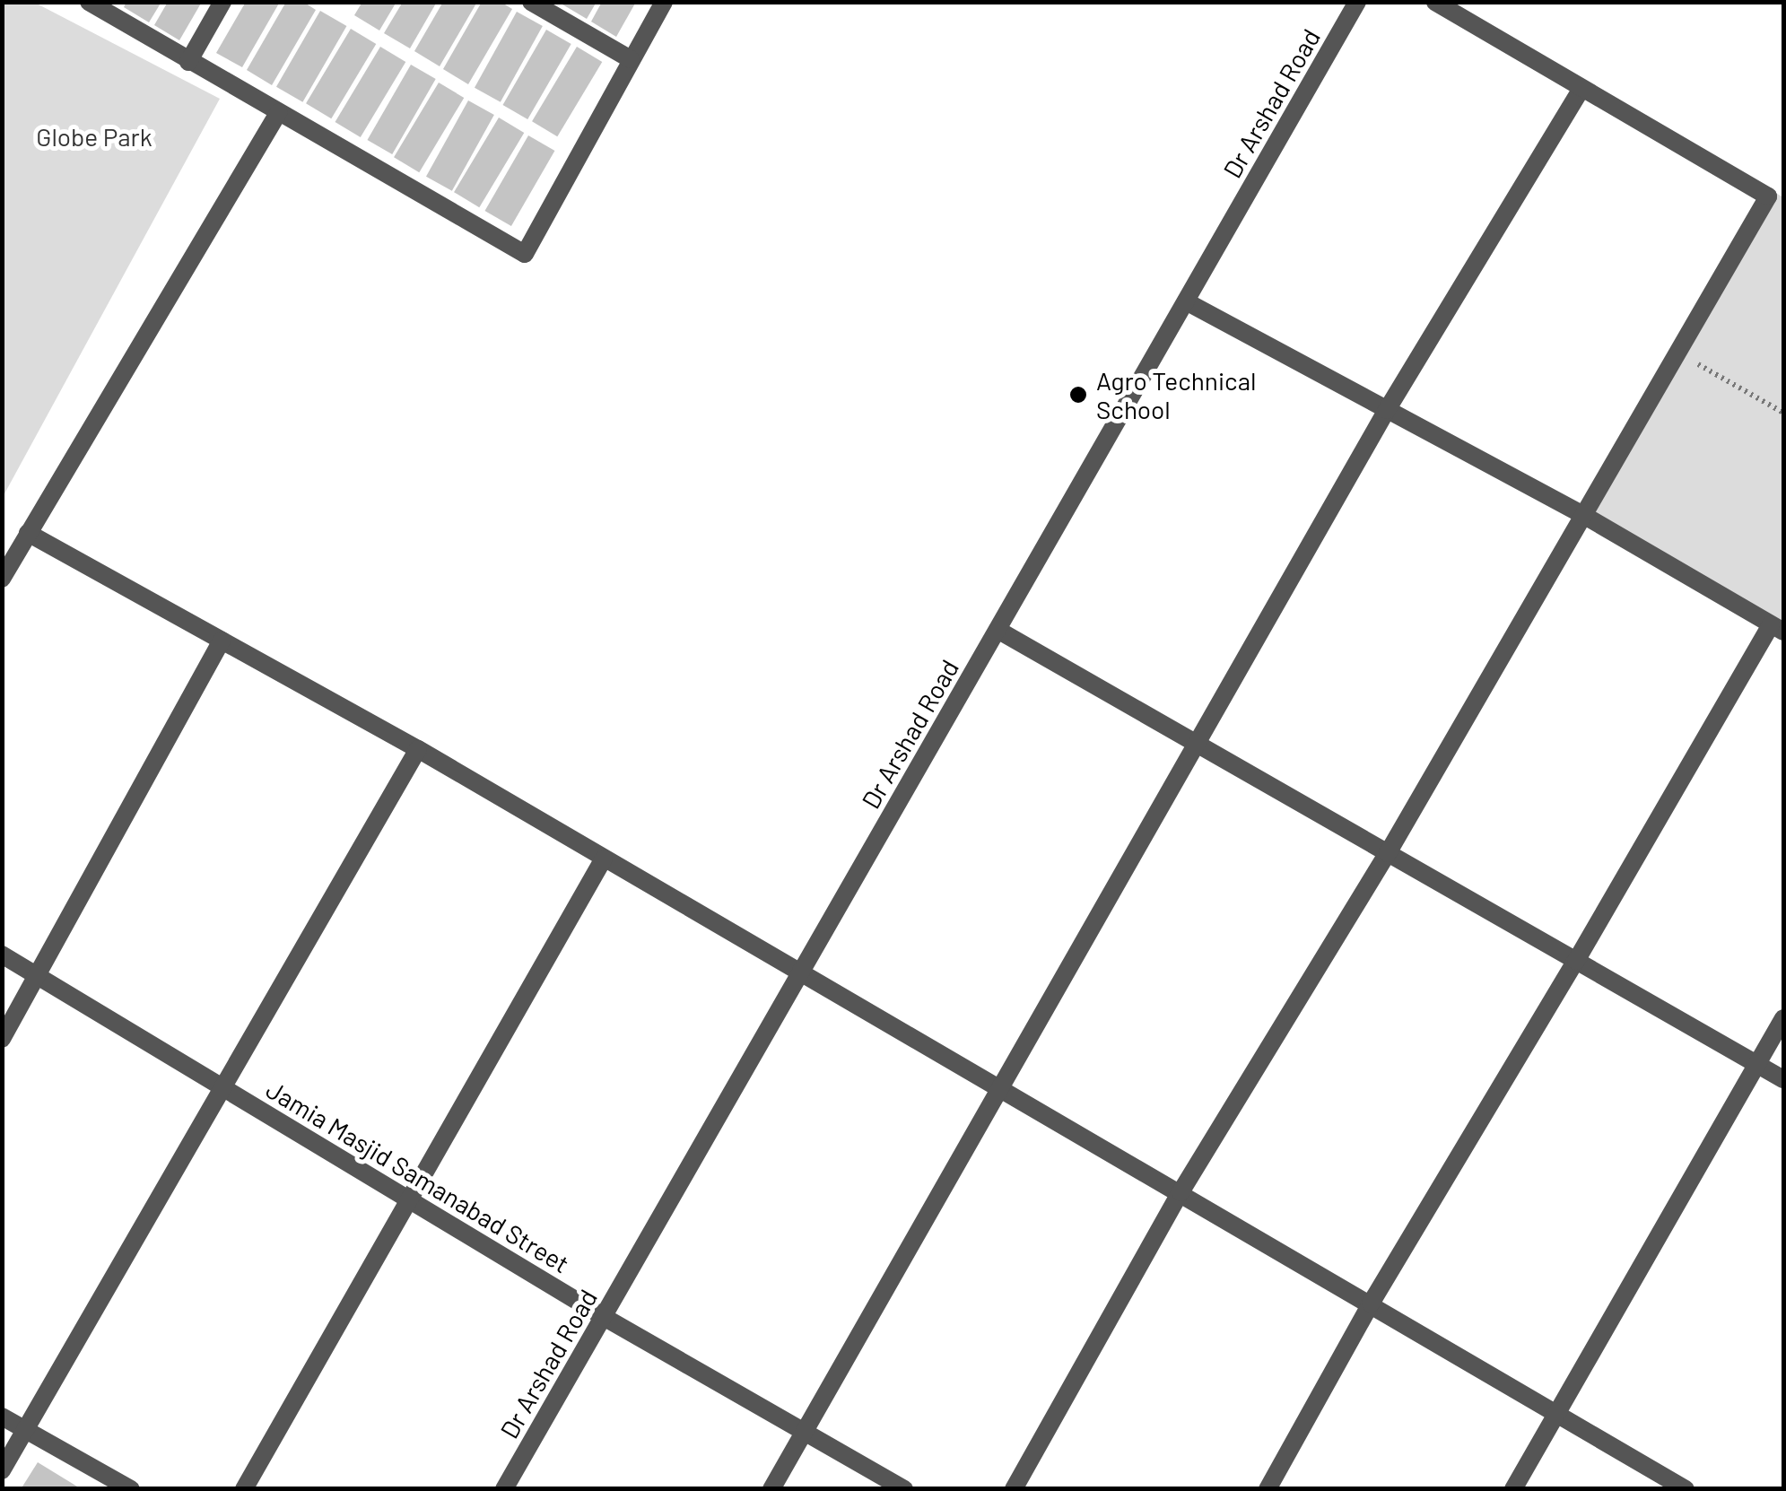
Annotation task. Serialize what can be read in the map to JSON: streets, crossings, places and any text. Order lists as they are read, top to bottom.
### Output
{
  "streets": {
    "street": ["Dr Arshad Road", "Jamia Masjid Samanabad Street"]
  },
  "crossings": [
    ["Dr Arshad Road", "Jamia Masjid Samanabad Street"]
  ],
  "parks": ["Globe Park"],
  "places": ["Agro Technical School"]
}
